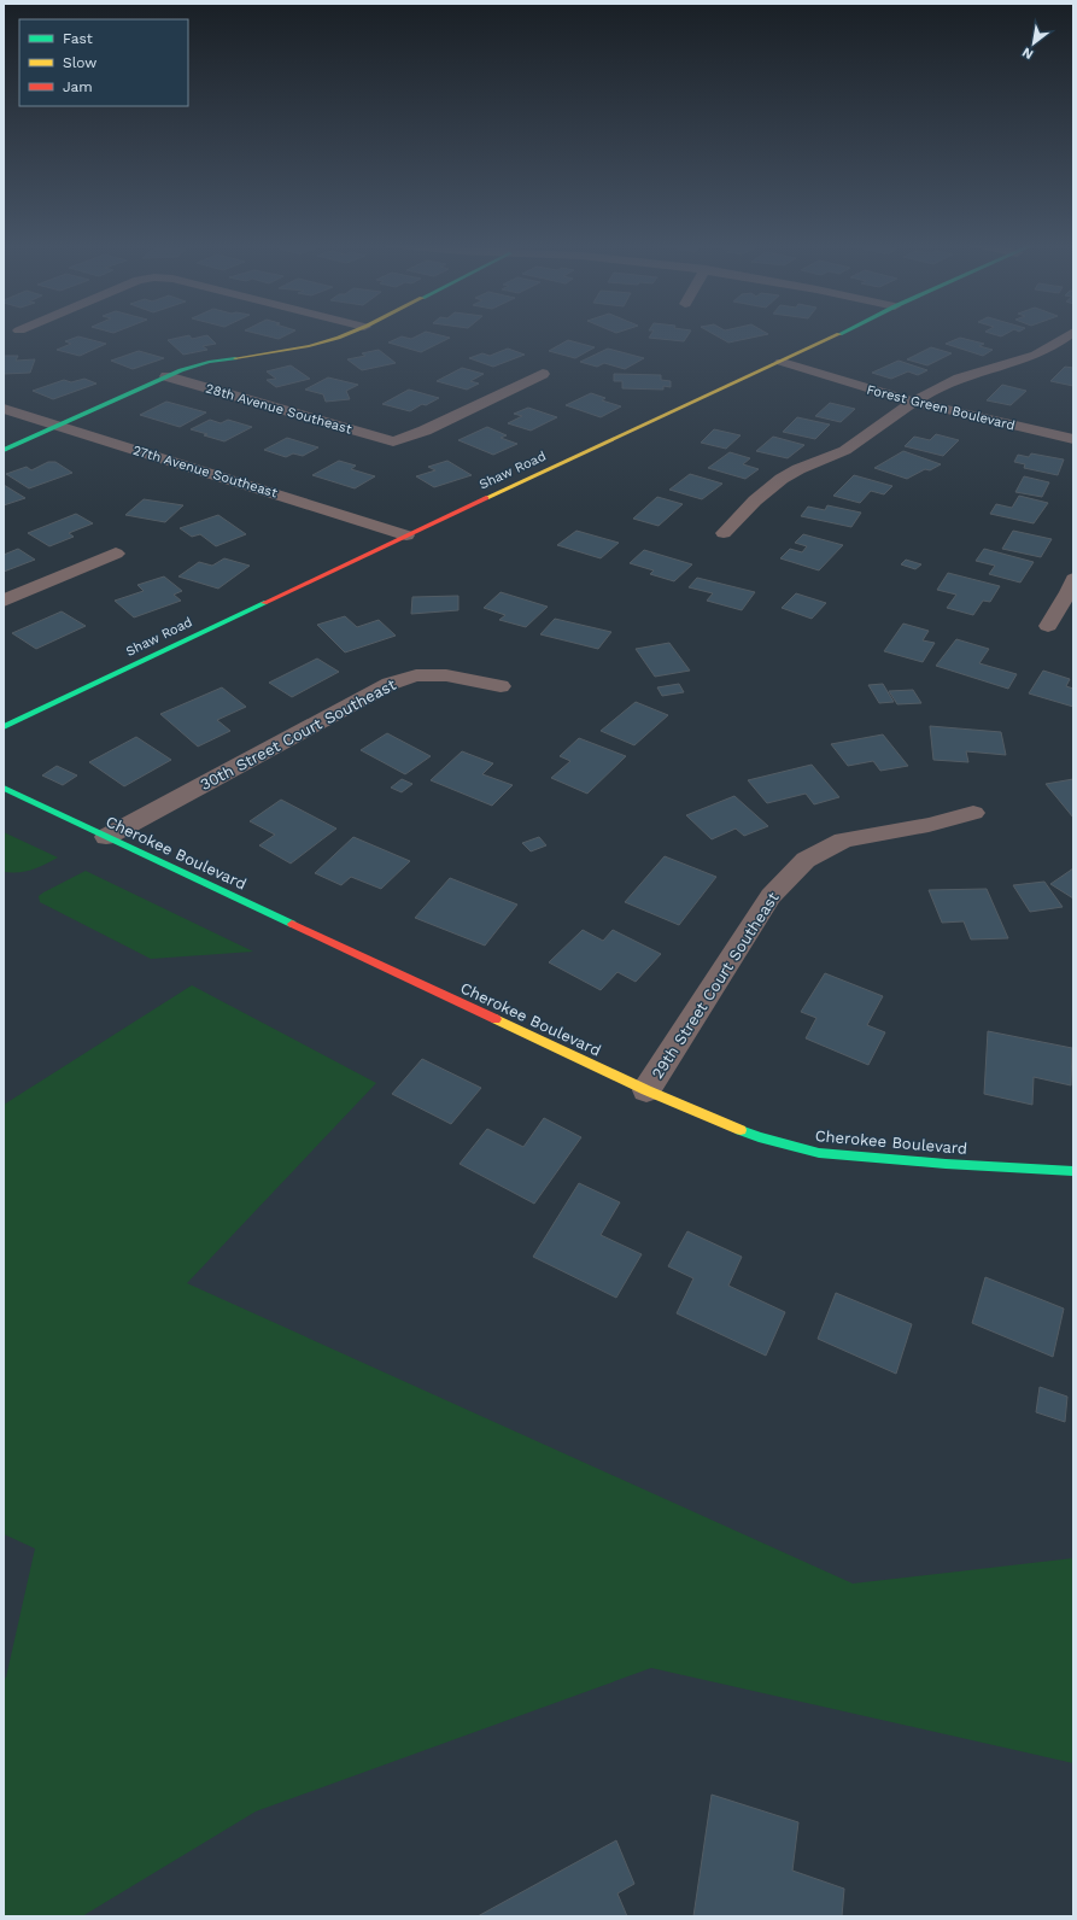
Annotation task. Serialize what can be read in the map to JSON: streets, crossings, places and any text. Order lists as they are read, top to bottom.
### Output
{
  "streets": {
    "main road": ["Shaw Road", "Cherokee Boulevard"],
    "street": [
      "Forest Green Boulevard",
      "28th Avenue Southeast",
      "27th Avenue Southeast",
      "30th Street Court Southeast",
      "29th Street Court Southeast"
    ]
  },
  "crossings": [
    ["Forest Green Boulevard", "Shaw Road"],
    ["Shaw Road", "27th Avenue Southeast"],
    ["30th Street Court Southeast", "Cherokee Boulevard"],
    ["Cherokee Boulevard", "29th Street Court Southeast"]
  ],
  "legend": ["Fast", "Slow", "Jam"],
  "north": "bottom left"
}
